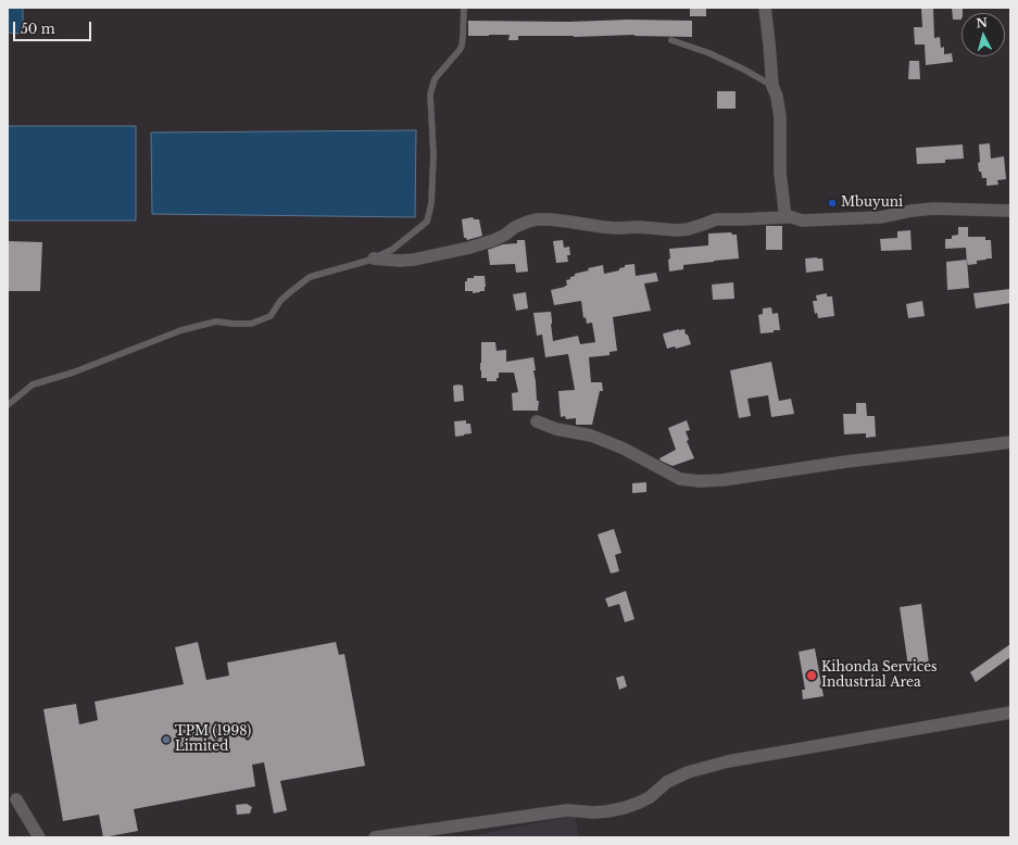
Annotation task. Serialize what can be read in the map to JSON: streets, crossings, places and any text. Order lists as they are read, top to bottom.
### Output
{
  "places": ["Mbuyuni", "Kihonda Services Industrial Area", "TPM (1998) Limited"],
  "scale_bar": "50 m",
  "north": "top"
}
